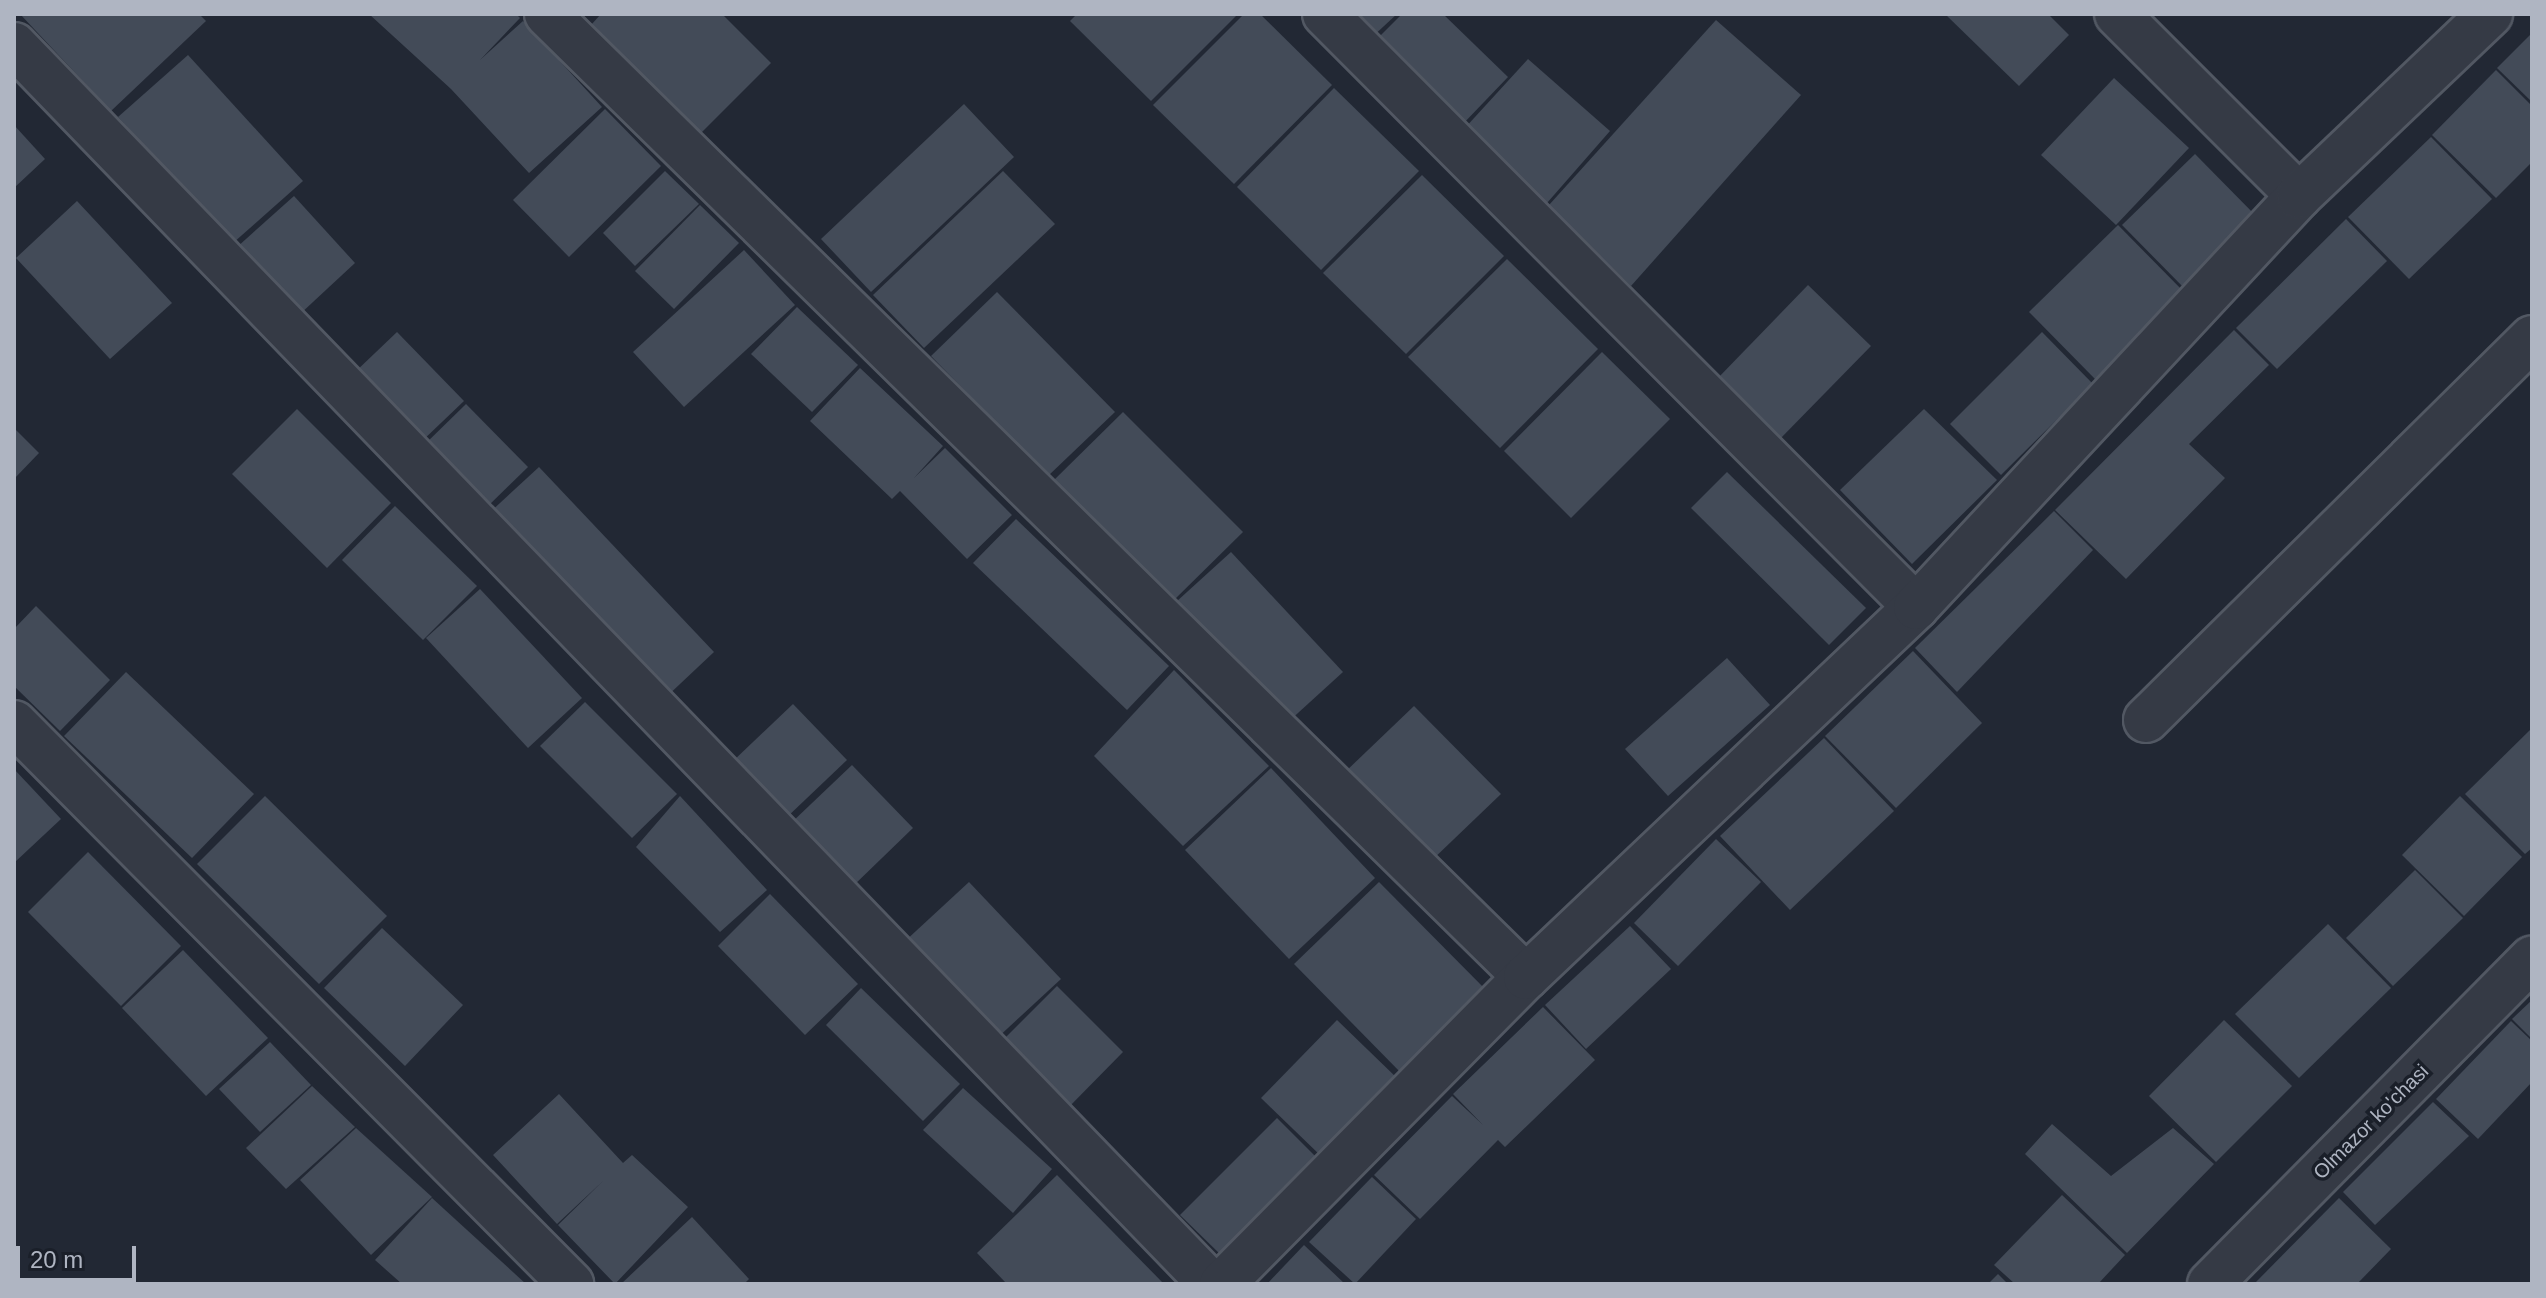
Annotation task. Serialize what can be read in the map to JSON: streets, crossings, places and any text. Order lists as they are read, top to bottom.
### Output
{
  "streets": {
    "street": ["Olmazor ko'chasi"]
  },
  "scale_bar": "20 m"
}
